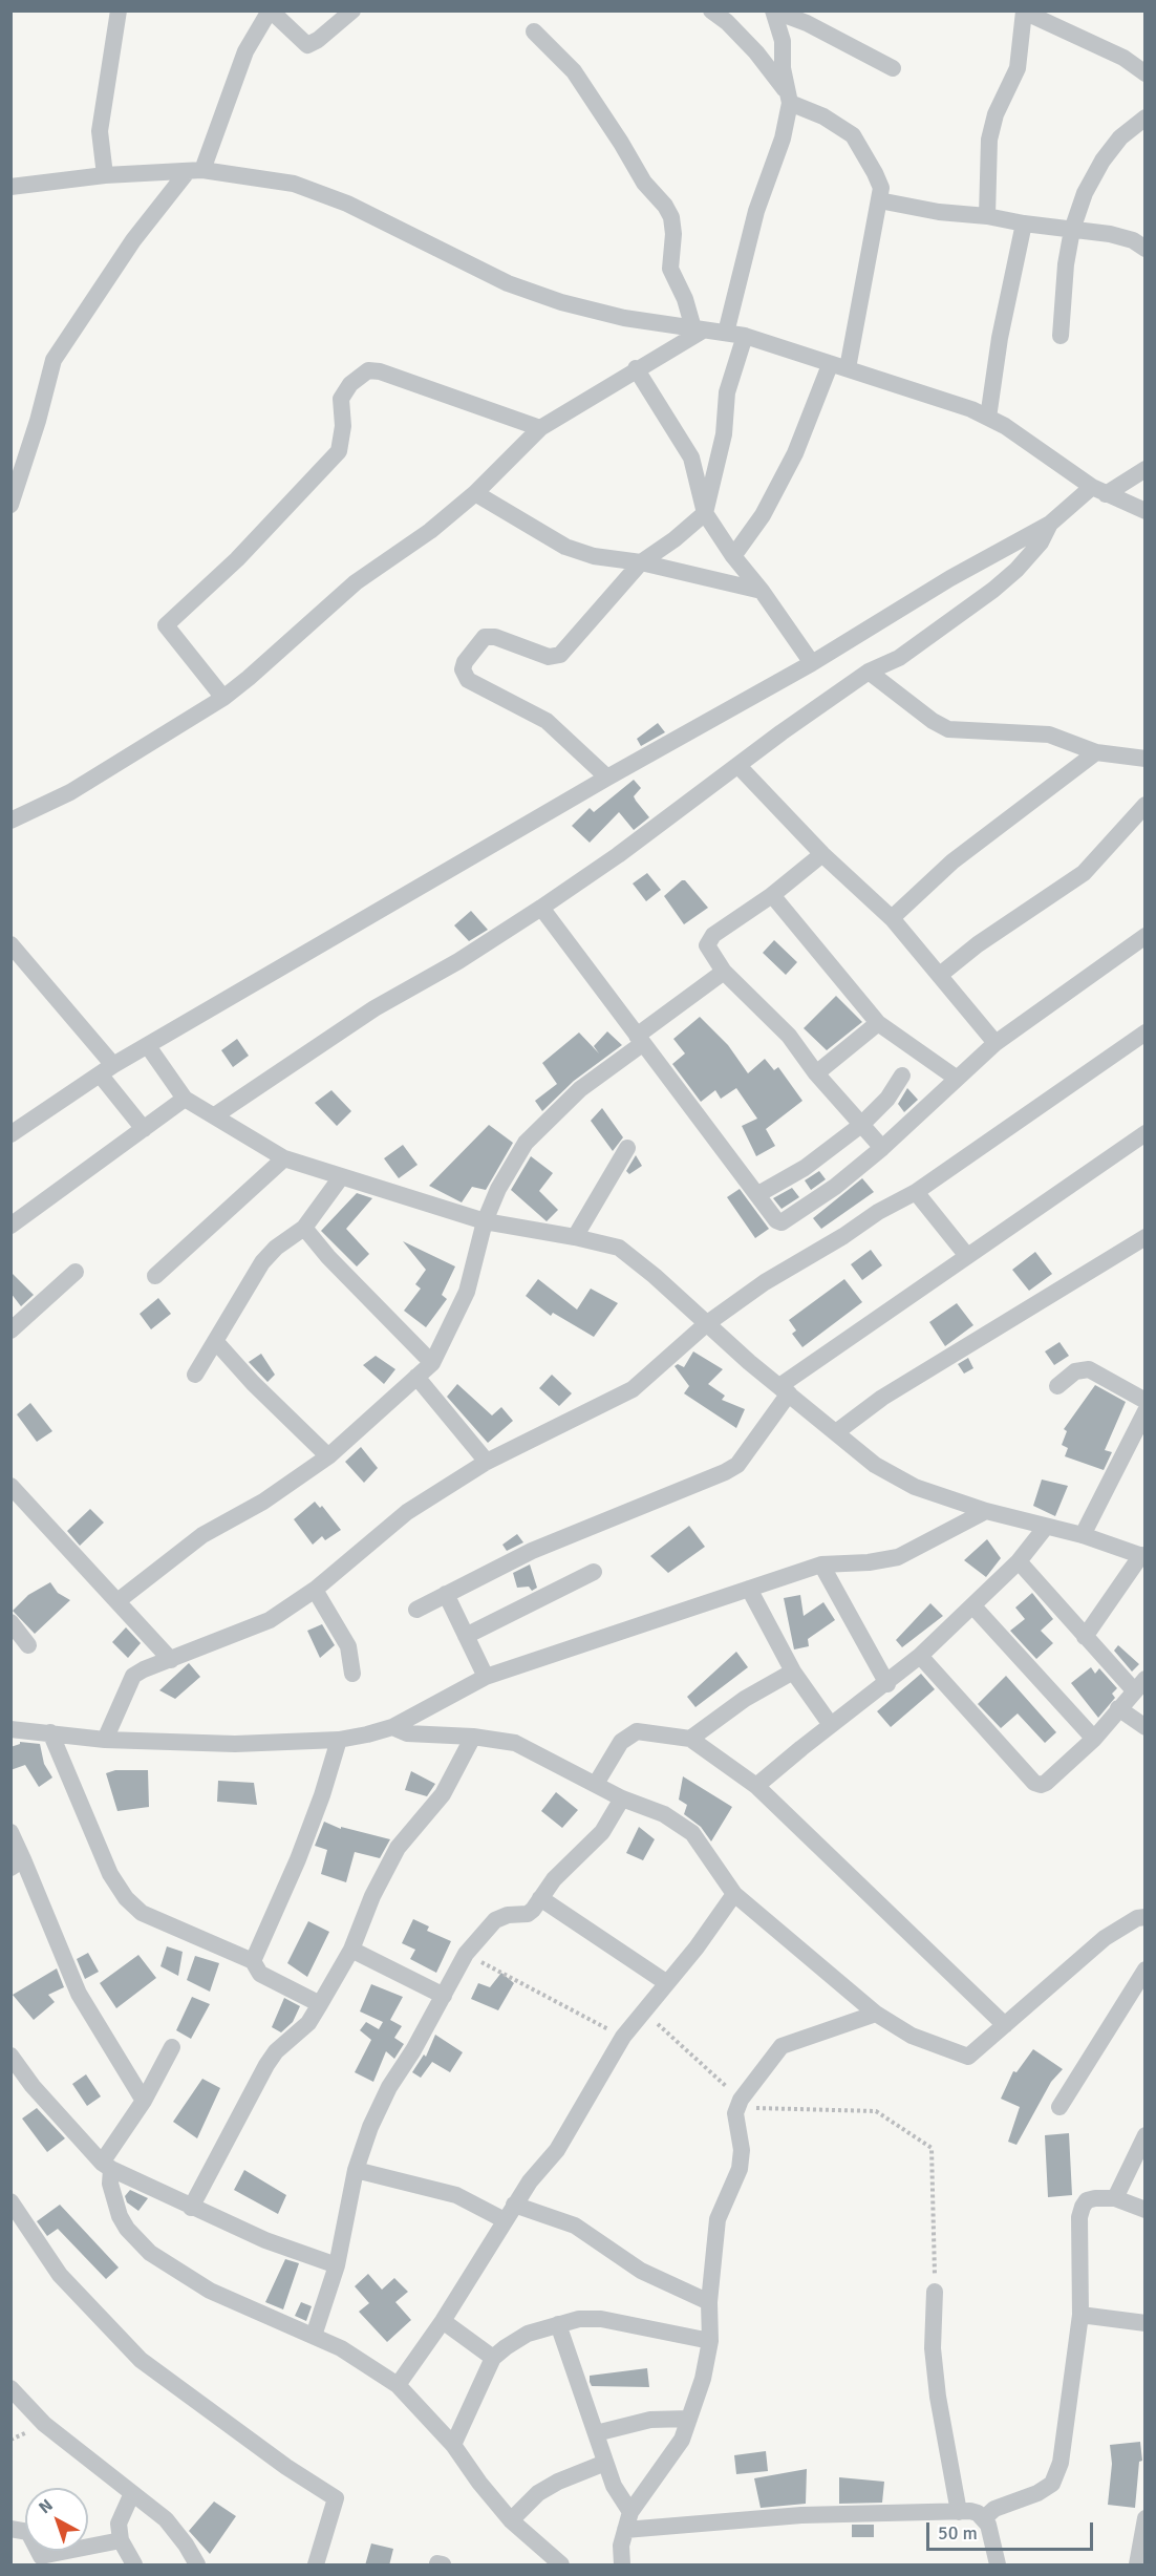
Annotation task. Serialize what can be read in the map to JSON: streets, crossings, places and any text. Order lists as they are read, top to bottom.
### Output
{
  "scale_bar": "50 m",
  "north": "top left"
}
